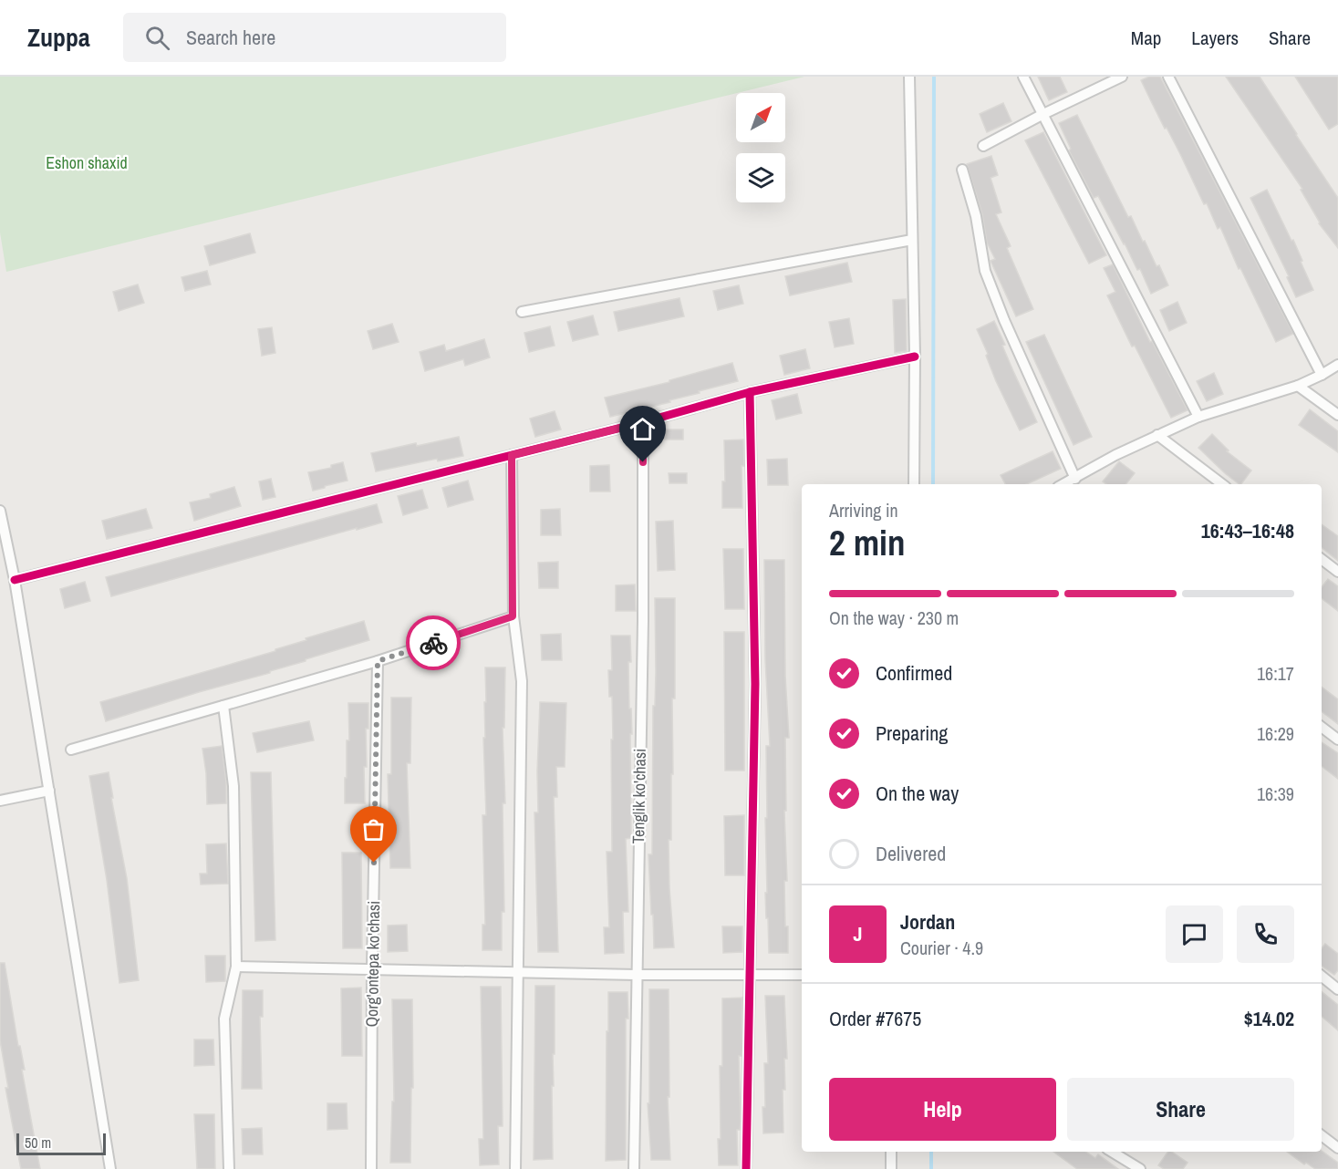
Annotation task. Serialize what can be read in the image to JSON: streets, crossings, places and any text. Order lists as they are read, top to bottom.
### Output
{
  "streets": {
    "street": ["Tenglik ko'chasi", "Qorg'ontepa ko'chasi"]
  },
  "parks": ["Eshon shaxid"],
  "scale_bar": "50 m",
  "north": "top right",
  "page": {
    "header": "Zuppa",
    "search": "Search here",
    "nav": ["Map", "Layers", "Share"],
    "heading": ["2 min", "Arriving in", "16:43–16:48"],
    "panel": [
      "Jordan",
      "Courier · 4.9",
      "Order #7675",
      "$14.02"
    ],
    "bar": "On the way · 230 m",
    "list": [
      ["Confirmed", "16:17"],
      ["Preparing", "16:29"],
      ["On the way", "16:39"],
      "Delivered"
    ],
    "round": "J",
    "buttons": ["Help", "Share"],
    "scale": "50 m"
  }
}
